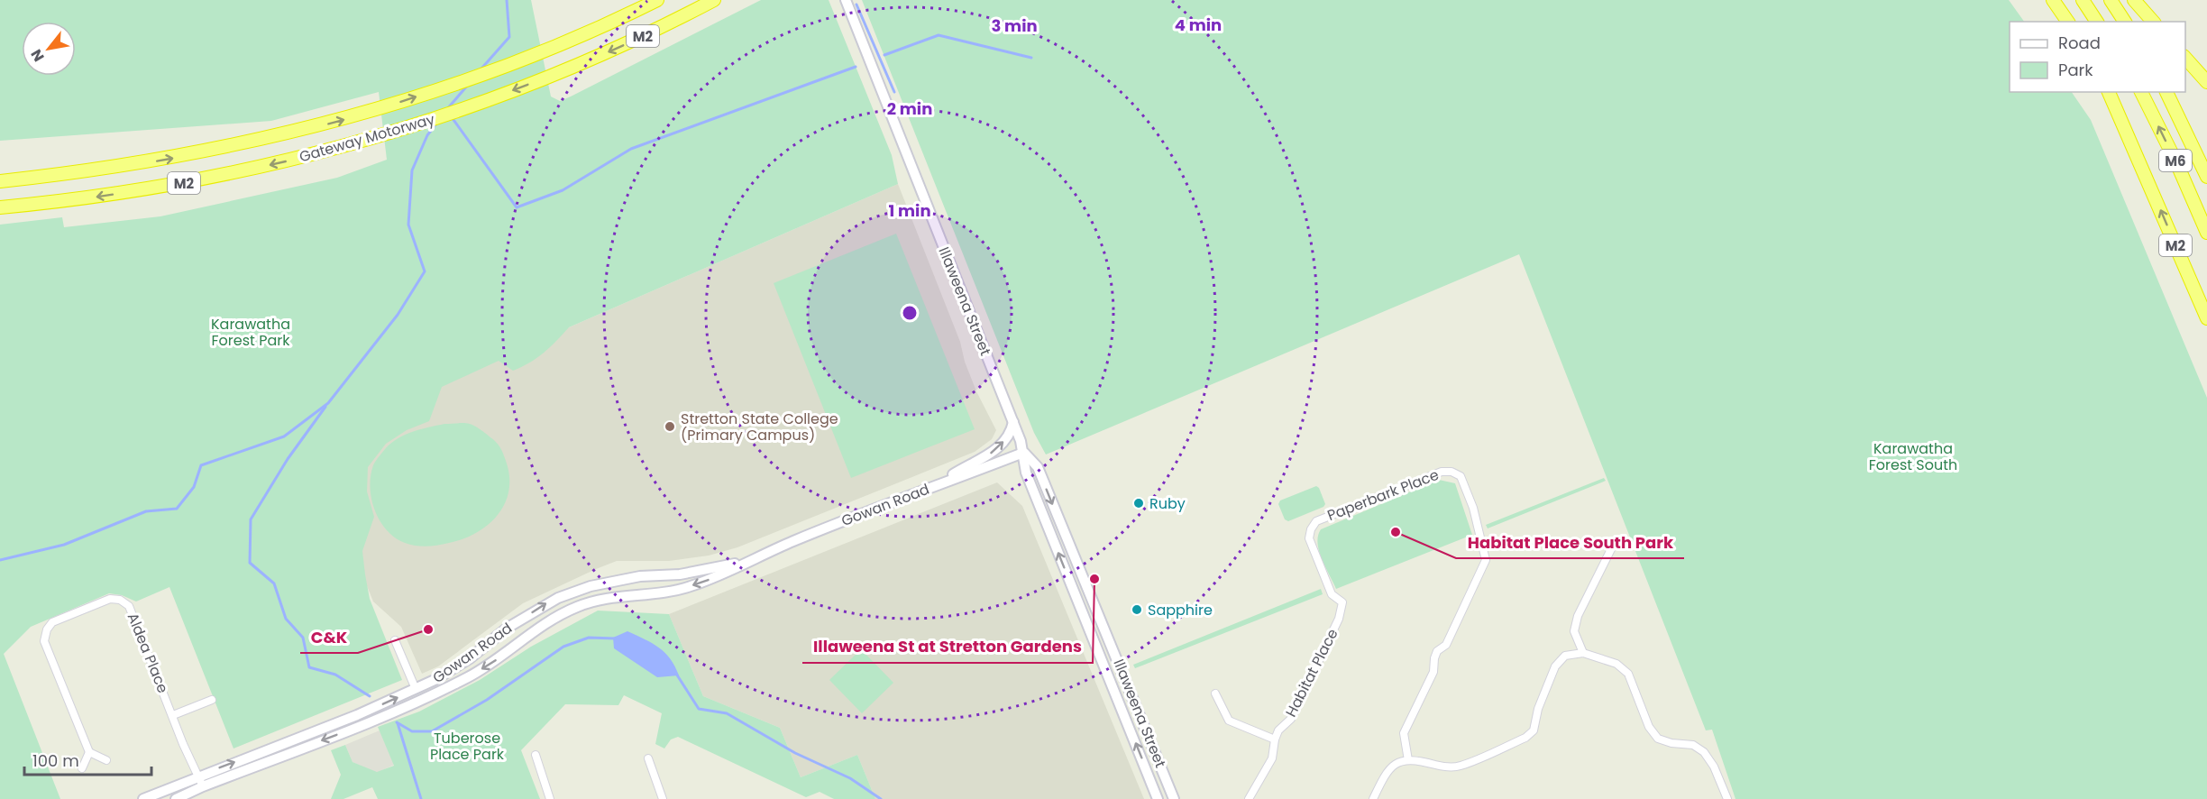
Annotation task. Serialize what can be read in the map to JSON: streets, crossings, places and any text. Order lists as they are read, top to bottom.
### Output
{
  "streets": {
    "highway": ["M2", "Gateway Motorway", "M6"],
    "main road": ["Illaweena Street", "Gowan Road"],
    "street": ["Paperbark Place", "Aldea Place", "Habitat Place"]
  },
  "crossings": [
    ["Illaweena Street", "Gowan Road"],
    ["Paperbark Place", "Habitat Place"],
    ["Gowan Road", "Aldea Place"]
  ],
  "parks": ["Karawatha Forest Park", "Karawatha Forest South", "Tuberose Place Park"],
  "places": [
    "Stretton State College (Primary Campus)",
    "Ruby",
    "Habitat Place South Park",
    "Illaweena St at Stretton Gardens",
    "Sapphire",
    "C&K"
  ],
  "legend": ["Road", "Park"],
  "scale_bar": "100 m",
  "north": "bottom left",
  "rings": [
    "4 min",
    "3 min",
    "2 min",
    "1 min"
  ]
}
